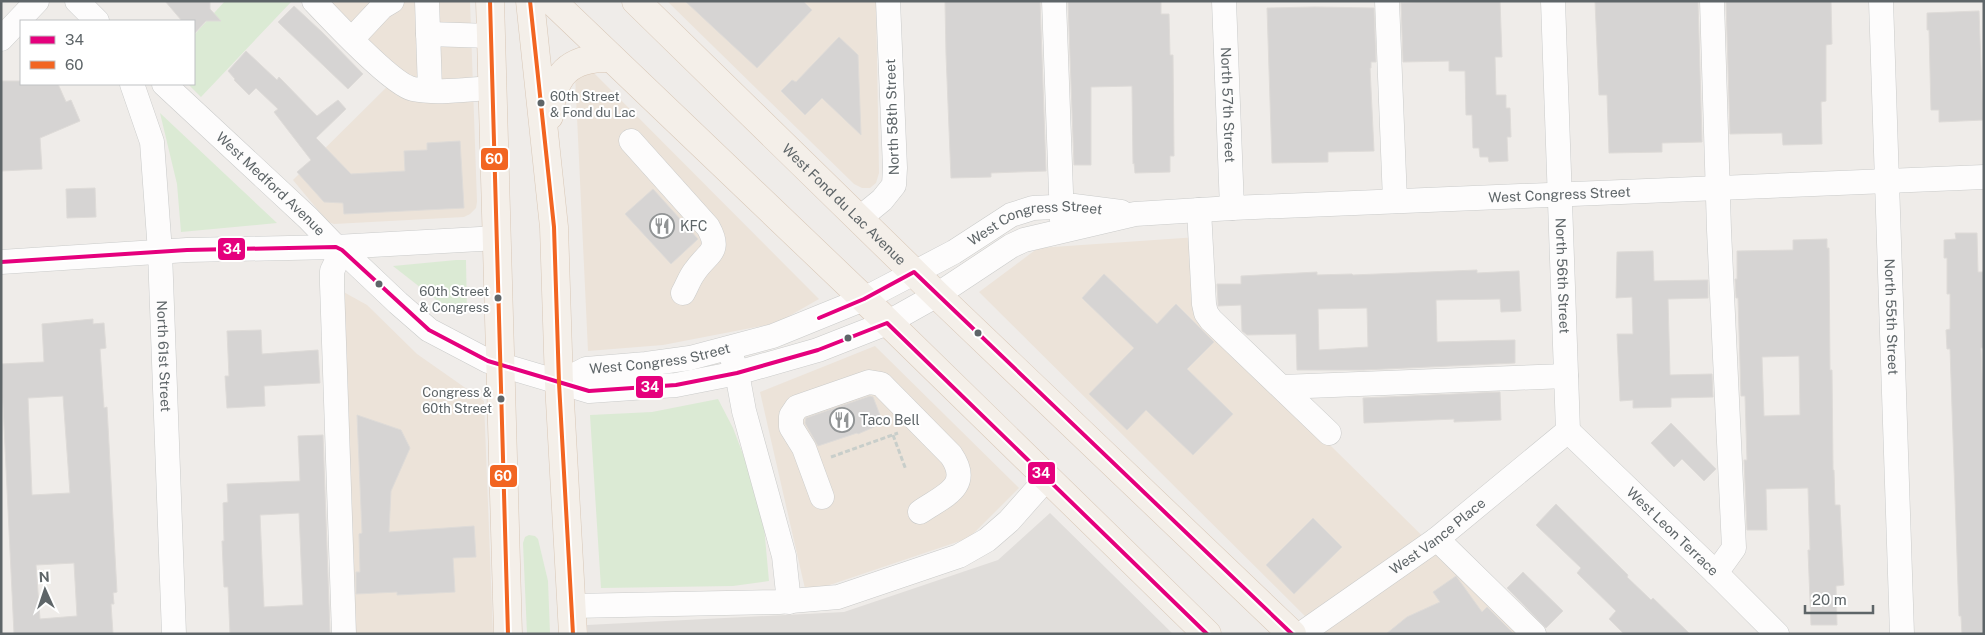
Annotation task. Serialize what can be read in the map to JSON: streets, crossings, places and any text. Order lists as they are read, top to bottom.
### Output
{
  "streets": {
    "main road": ["West Fond du Lac Avenue"],
    "street": [
      "North 57th Street",
      "North 58th Street",
      "West Medford Avenue",
      "West Congress Street",
      "North 56th Street",
      "North 55th Street",
      "North 61st Street",
      "West Leon Terrace",
      "West Vance Place"
    ]
  },
  "crossings": [
    ["North 57th Street", "West Congress Street"],
    ["North 58th Street", "West Fond du Lac Avenue"],
    ["West Medford Avenue", "West Congress Street"],
    ["West Congress Street", "West Fond du Lac Avenue"],
    ["West Congress Street", "North 56th Street"],
    ["West Congress Street", "North 55th Street"],
    ["North 56th Street", "West Leon Terrace"],
    ["North 56th Street", "West Vance Place"],
    ["West Leon Terrace", "West Vance Place"]
  ],
  "places": {
    "other": ["60th Street & Fond du Lac", "60th Street & Congress", "Congress & 60th Street"],
    "restaurant": ["KFC", "Taco Bell"]
  },
  "lines": ["transit line 60", "transit line 34"],
  "legend": ["34", "60"],
  "scale_bar": "20 m",
  "north": "top"
}
